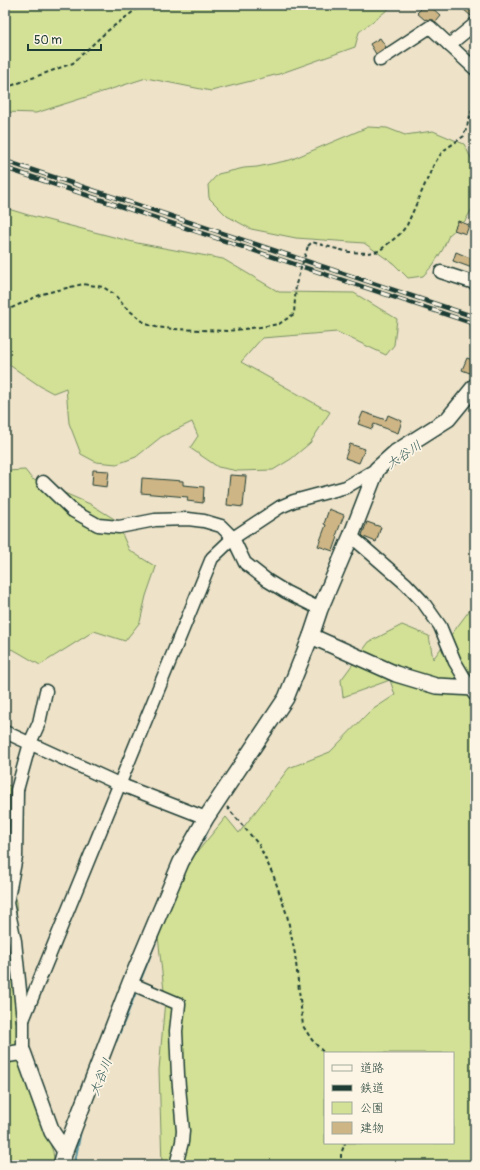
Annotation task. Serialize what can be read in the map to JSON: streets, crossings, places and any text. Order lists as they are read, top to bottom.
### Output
{
  "water": ["大谷川"],
  "legend": [
    "道路",
    "鉄道",
    "公園",
    "建物"
  ],
  "scale_bar": "50 m"
}
